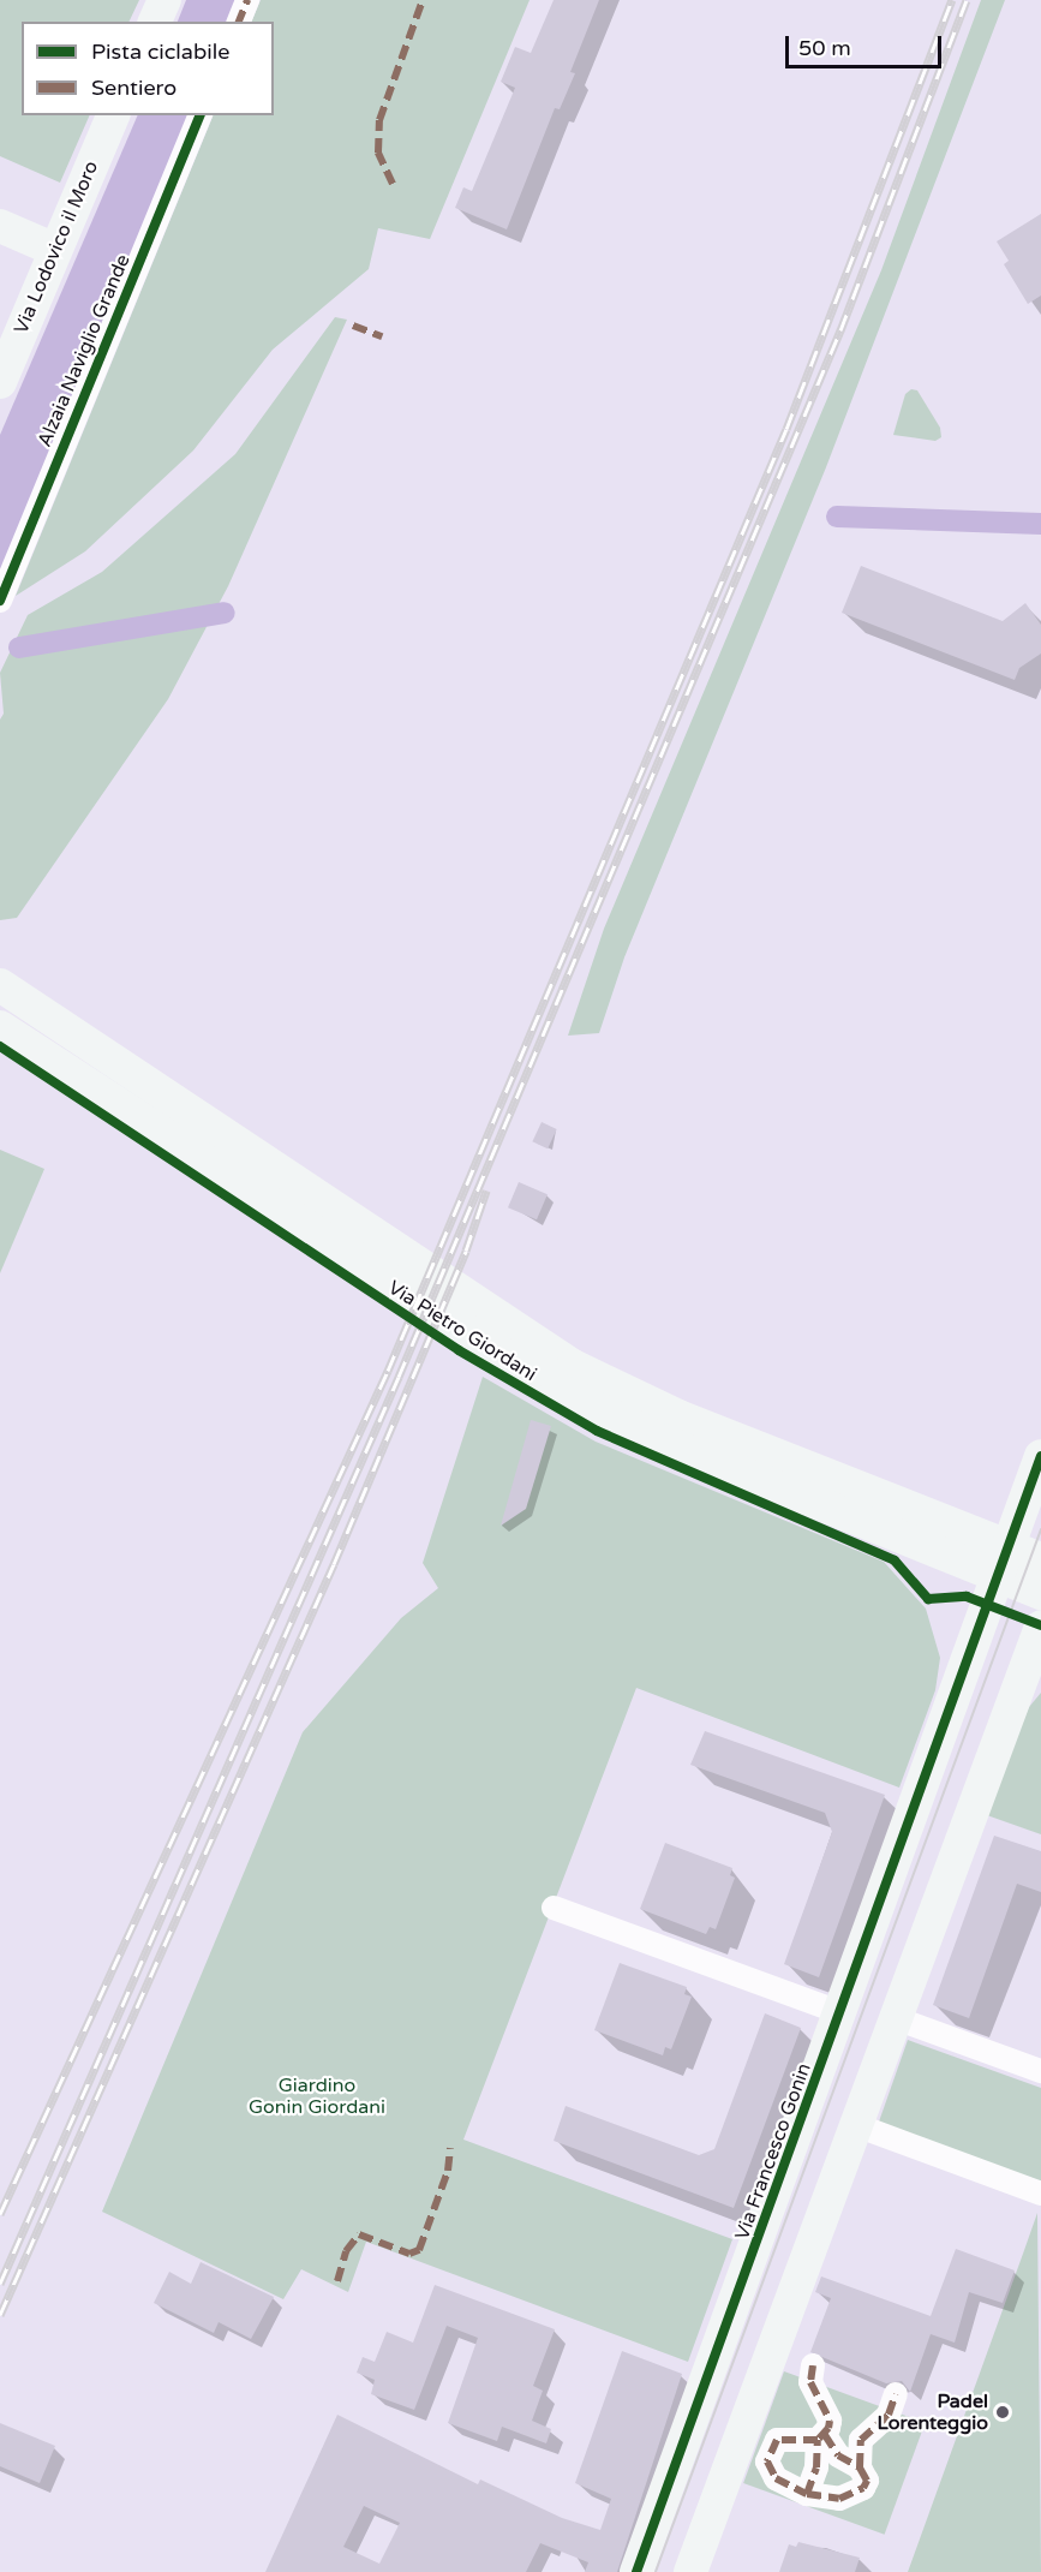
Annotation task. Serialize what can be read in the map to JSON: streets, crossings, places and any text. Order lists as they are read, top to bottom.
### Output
{
  "streets": {
    "street": [
      "Via Lodovico il Moro",
      "Alzaia Naviglio Grande",
      "Via Pietro Giordani",
      "Via Francesco Gonin"
    ]
  },
  "crossings": [
    ["Via Pietro Giordani", "Via Francesco Gonin"]
  ],
  "parks": ["Giardino Gonin Giordani"],
  "places": ["Padel Lorenteggio"],
  "legend": ["Pista ciclabile", "Sentiero"],
  "scale_bar": "50 m"
}
